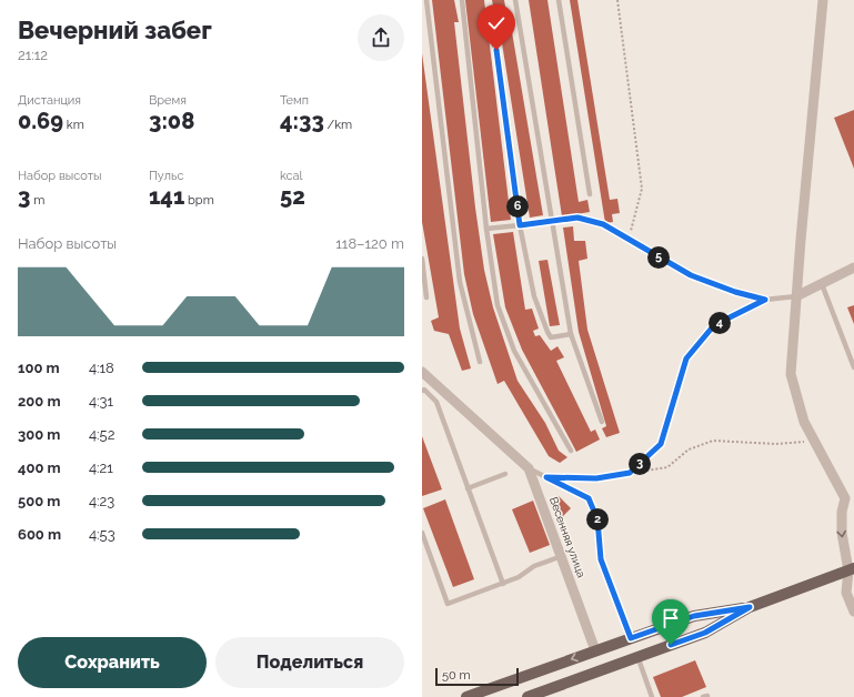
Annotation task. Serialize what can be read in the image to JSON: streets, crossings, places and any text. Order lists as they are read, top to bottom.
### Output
{
  "streets": {
    "street": ["Весенняя улица"]
  },
  "scale_bar": "50 m",
  "page": {
    "heading": ["Вечерний забег", "21:12"],
    "stats": [
      ["Дистанция", "0.69 km"],
      ["Время", "3:08"],
      ["Темп", "4:33 /km"],
      ["Набор высоты", "3 m"],
      ["Пульс", "141 bpm"],
      ["kcal", "52"]
    ],
    "pins": [
      "6",
      "5",
      "4",
      "3",
      "2"
    ],
    "chart": ["Набор высоты", "118–120 m"],
    "list": [
      {
        "name": "100 m",
        "note": "4:18"
      },
      {
        "name": "200 m",
        "note": "4:31"
      },
      {
        "name": "300 m",
        "note": "4:52"
      },
      {
        "name": "400 m",
        "note": "4:21"
      },
      {
        "name": "500 m",
        "note": "4:23"
      },
      {
        "name": "600 m",
        "note": "4:53"
      }
    ],
    "buttons": ["Сохранить", "Поделиться"],
    "scale": "50 m"
  }
}
